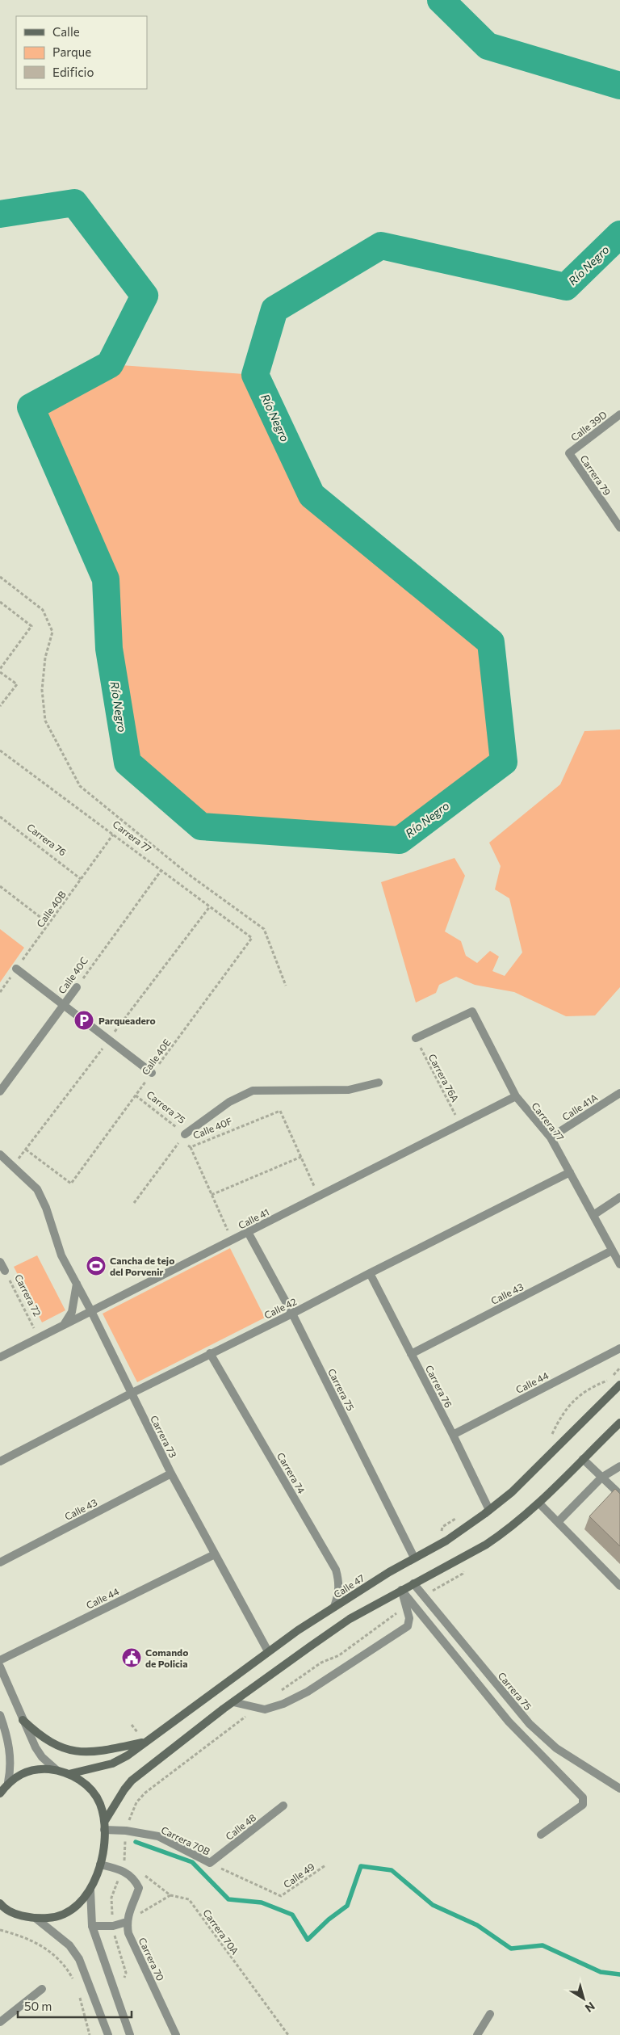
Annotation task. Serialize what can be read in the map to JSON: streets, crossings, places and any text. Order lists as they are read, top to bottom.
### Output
{
  "streets": {
    "main road": ["Calle 47"],
    "street": [
      "Calle 39D",
      "Carrera 79",
      "Carrera 77",
      "Carrera 76",
      "Calle 40C",
      "Carrera 75",
      "Calle 41A",
      "Calle 41",
      "Calle 43",
      "Carrera 72",
      "Calle 42",
      "Calle 44",
      "Carrera 73",
      "Carrera 74",
      "Calle 48",
      "Carrera 70B",
      "Carrera 70"
    ],
    "path": [
      "Calle 40B",
      "Calle 40E",
      "Carrera 76A",
      "Calle 40F",
      "Calle 49",
      "Carrera 70A"
    ]
  },
  "crossings": [
    ["Calle 39D", "Carrera 79"],
    ["Carrera 77", "Calle 40B"],
    ["Carrera 77", "Calle 40C"],
    ["Carrera 77", "Calle 40E"],
    ["Carrera 77", "Carrera 76A"],
    ["Carrera 77", "Calle 41A"],
    ["Carrera 77", "Calle 41"],
    ["Carrera 77", "Calle 43"],
    ["Carrera 77", "Calle 42"],
    ["Carrera 76", "Calle 40B"],
    ["Carrera 76", "Calle 43"],
    ["Carrera 76", "Calle 42"],
    ["Carrera 76", "Calle 44"],
    ["Carrera 76", "Calle 47"],
    ["Calle 40E", "Carrera 75"],
    ["Carrera 76A", "Calle 41"],
    ["Carrera 75", "Calle 40F"],
    ["Carrera 75", "Calle 41"],
    ["Carrera 75", "Calle 42"],
    ["Carrera 75", "Calle 47"],
    ["Calle 41", "Carrera 72"],
    ["Calle 41", "Carrera 73"],
    ["Calle 43", "Carrera 73"],
    ["Calle 42", "Carrera 73"],
    ["Calle 42", "Carrera 74"],
    ["Calle 44", "Carrera 73"],
    ["Carrera 73", "Calle 47"],
    ["Carrera 74", "Calle 47"],
    ["Calle 48", "Carrera 70B"],
    ["Calle 48", "Calle 49"],
    ["Carrera 70B", "Calle 49"]
  ],
  "water": ["Río Negro"],
  "places": {
    "parking": ["Parqueadero"],
    "sports": ["Cancha de tejo del Porvenir"],
    "public building": ["Comando de Policia"]
  },
  "legend": ["Calle", "Parque", "Edificio"],
  "scale_bar": "50 m",
  "north": "bottom right"
}
